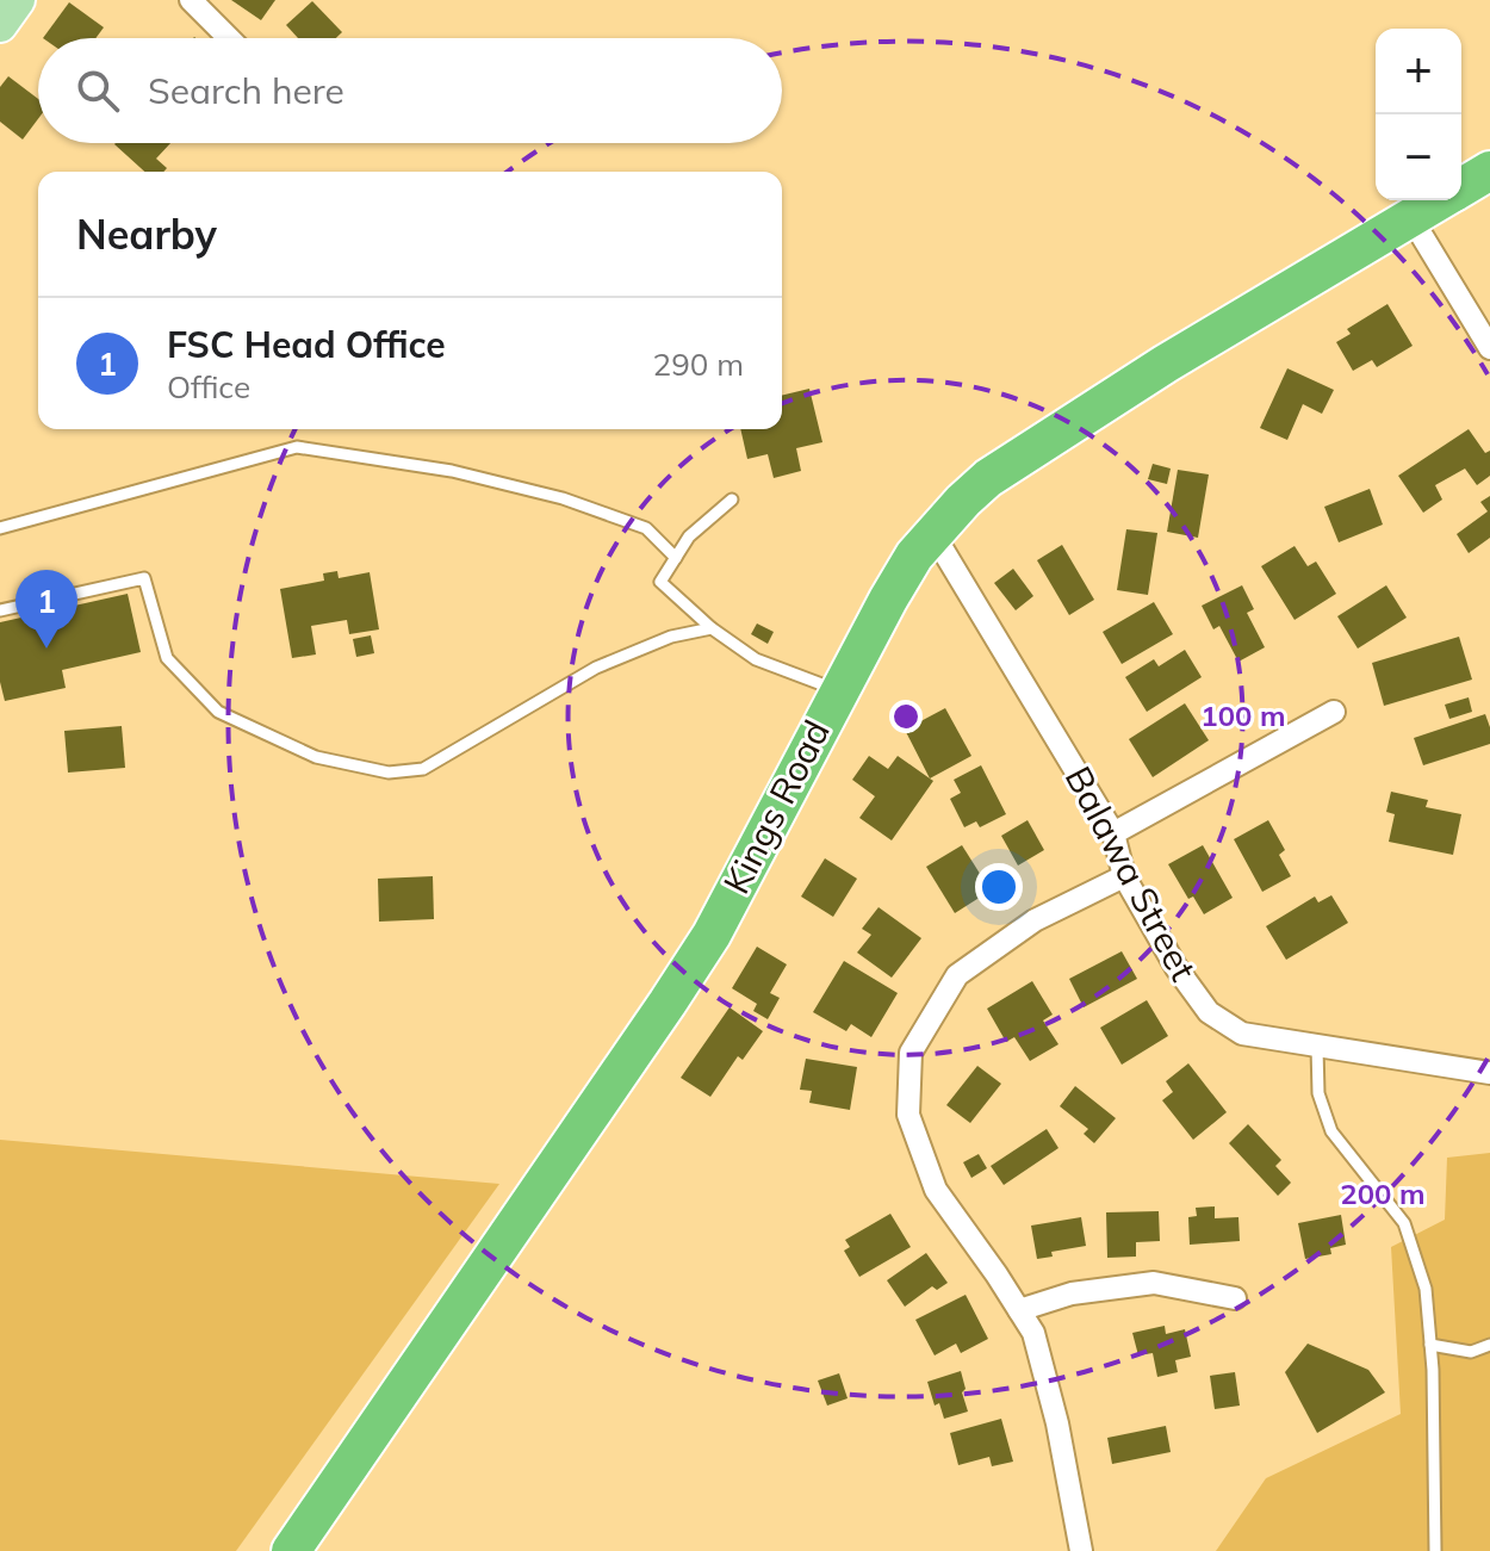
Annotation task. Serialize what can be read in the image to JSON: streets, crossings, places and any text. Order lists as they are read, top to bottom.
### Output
{
  "streets": {
    "highway": ["Kings Road"],
    "street": ["Balawa Street"]
  },
  "crossings": [
    ["Kings Road", "Balawa Street"]
  ],
  "page": {
    "map_buttons": ["+", "−"],
    "search": "Search here",
    "heading": "Nearby",
    "list": [
      {
        "mark": "1",
        "name": "FSC Head Office",
        "note": "Office",
        "value": "290 m"
      }
    ],
    "pins": "1"
  },
  "rings": ["100 m", "200 m"]
}
